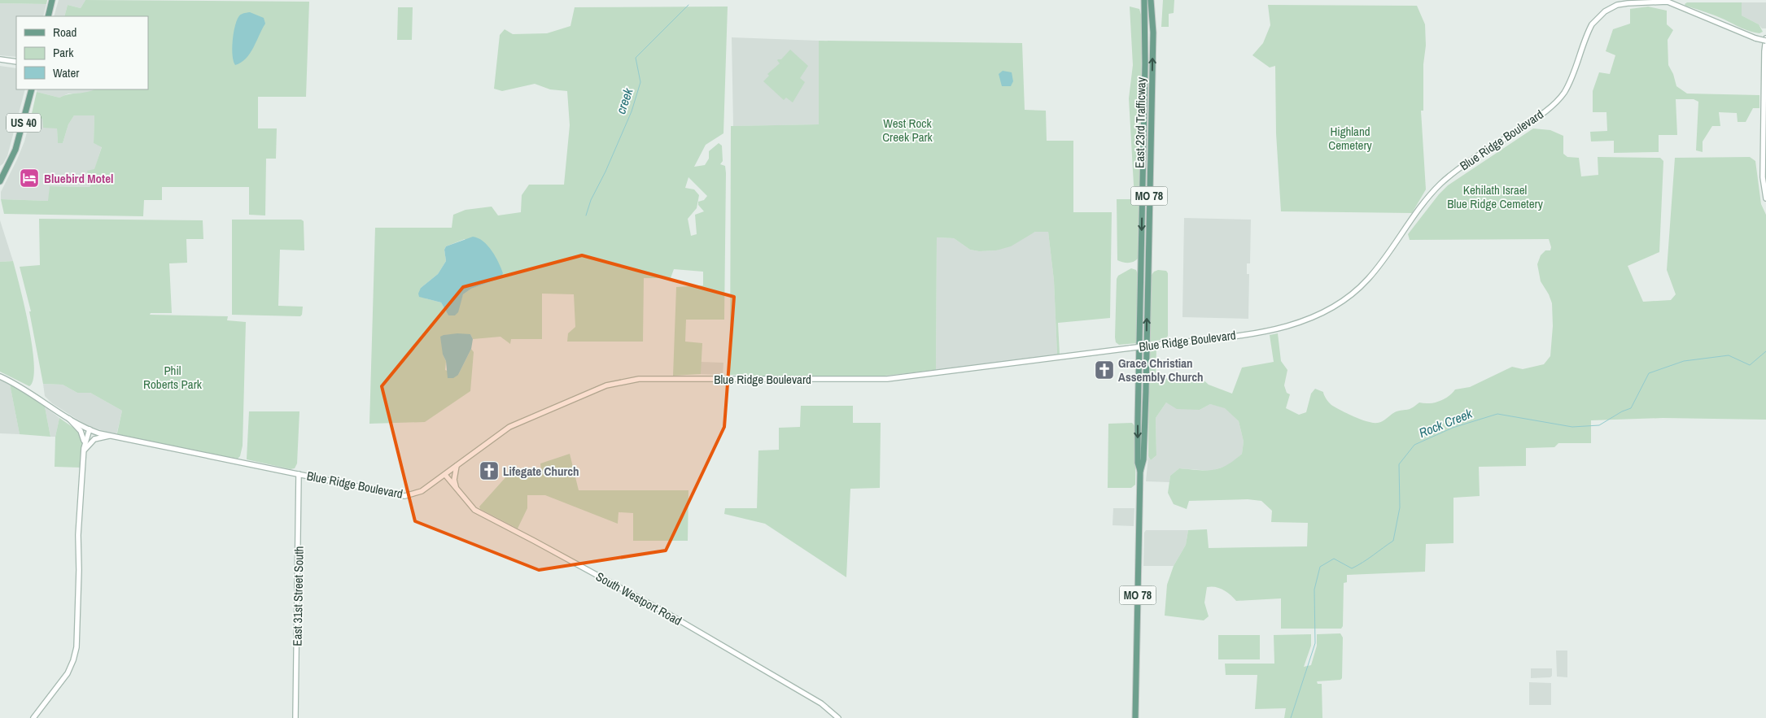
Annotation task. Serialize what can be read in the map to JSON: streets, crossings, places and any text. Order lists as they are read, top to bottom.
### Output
{
  "streets": {
    "main road": [
      "US 40",
      "East 23rd Trafficway",
      "Blue Ridge Boulevard",
      "MO 78",
      "East 31st Street South",
      "South Westport Road"
    ]
  },
  "crossings": [
    ["East 23rd Trafficway", "MO 78"],
    ["Blue Ridge Boulevard", "East 31st Street South"],
    ["Blue Ridge Boulevard", "South Westport Road"]
  ],
  "water": ["creek", "Rock Creek"],
  "parks": [
    "West Rock Creek Park",
    "Highland Cemetery",
    "Kehilath Israel Blue Ridge Cemetery",
    "Phil Roberts Park"
  ],
  "places": {
    "hotel": ["Bluebird Motel"],
    "church": ["Grace Christian Assembly Church", "Lifegate Church"]
  },
  "legend": ["Road", "Park", "Water"]
}
